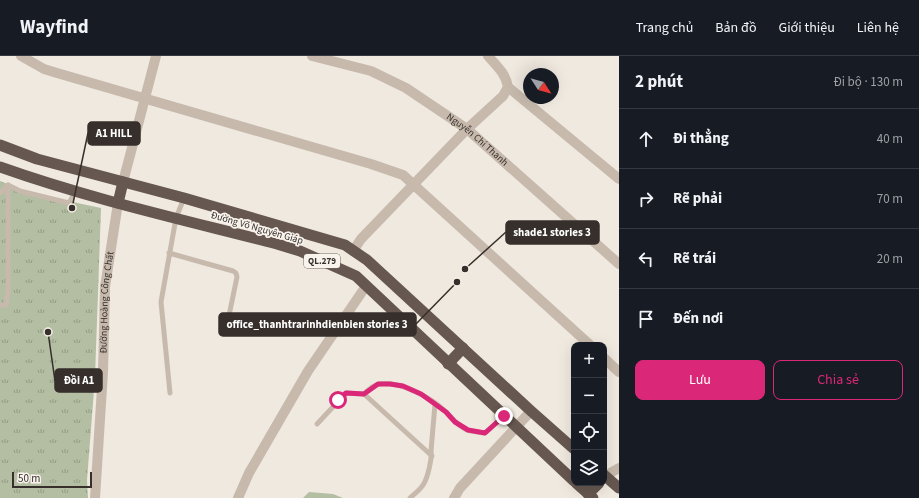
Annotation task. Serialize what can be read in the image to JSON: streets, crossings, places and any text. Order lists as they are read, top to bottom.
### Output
{
  "streets": {
    "highway": ["Đường Võ Nguyên Giáp", "QL.279"],
    "street": ["Nguyễn Chí Thanh", "Đường Hoàng Công Chất"]
  },
  "crossings": [
    ["Đường Võ Nguyên Giáp", "Đường Hoàng Công Chất"]
  ],
  "places": [
    "A1 HILL",
    "shade1 stories 3",
    "office_thanhtrarinhdienbien stories 3",
    "Đồi A1"
  ],
  "scale_bar": "50 m",
  "north": "bottom right",
  "page": {
    "header": "Wayfind",
    "nav": [
      "Trang chủ",
      "Bản đồ",
      "Giới thiệu",
      "Liên hệ"
    ],
    "heading": ["2 phút", "Đi bộ · 130 m"],
    "list": [
      ["Đi thẳng", "40 m"],
      ["Rẽ phải", "70 m"],
      ["Rẽ trái", "20 m"],
      "Đến nơi"
    ],
    "map_buttons": ["+", "−"],
    "buttons": ["Lưu", "Chia sẻ"],
    "scale": "50 m"
  }
}
